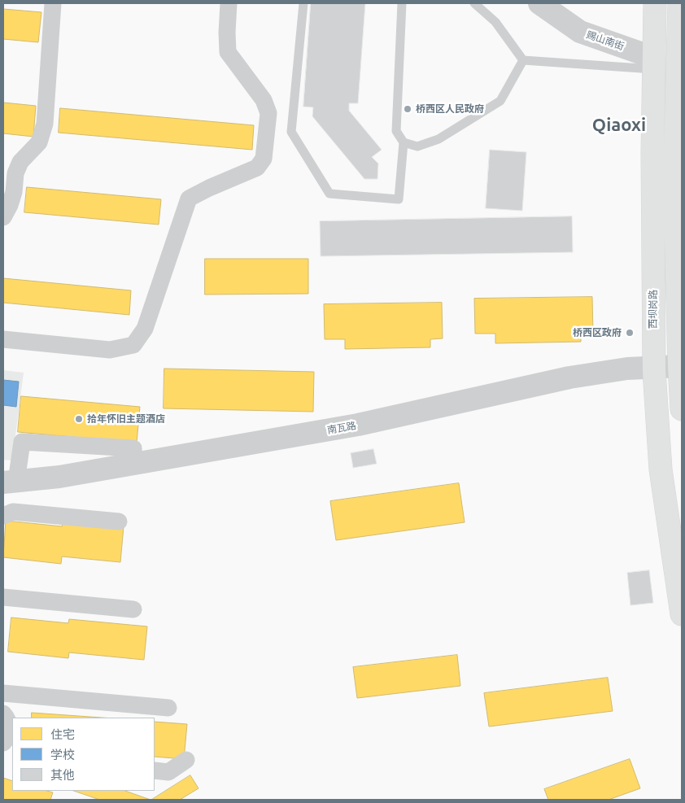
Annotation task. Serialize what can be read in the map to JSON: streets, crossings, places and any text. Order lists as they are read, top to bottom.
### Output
{
  "streets": {
    "main road": ["西坝岗路"],
    "street": ["赐山南街", "南瓦路"]
  },
  "crossings": [
    ["赐山南街", "西坝岗路"],
    ["西坝岗路", "南瓦路"]
  ],
  "districts": ["Qiaoxi"],
  "places": ["桥西区人民政府", "桥西区政府", "拾年怀旧主题酒店"],
  "legend": ["住宅", "学校", "其他"]
}
